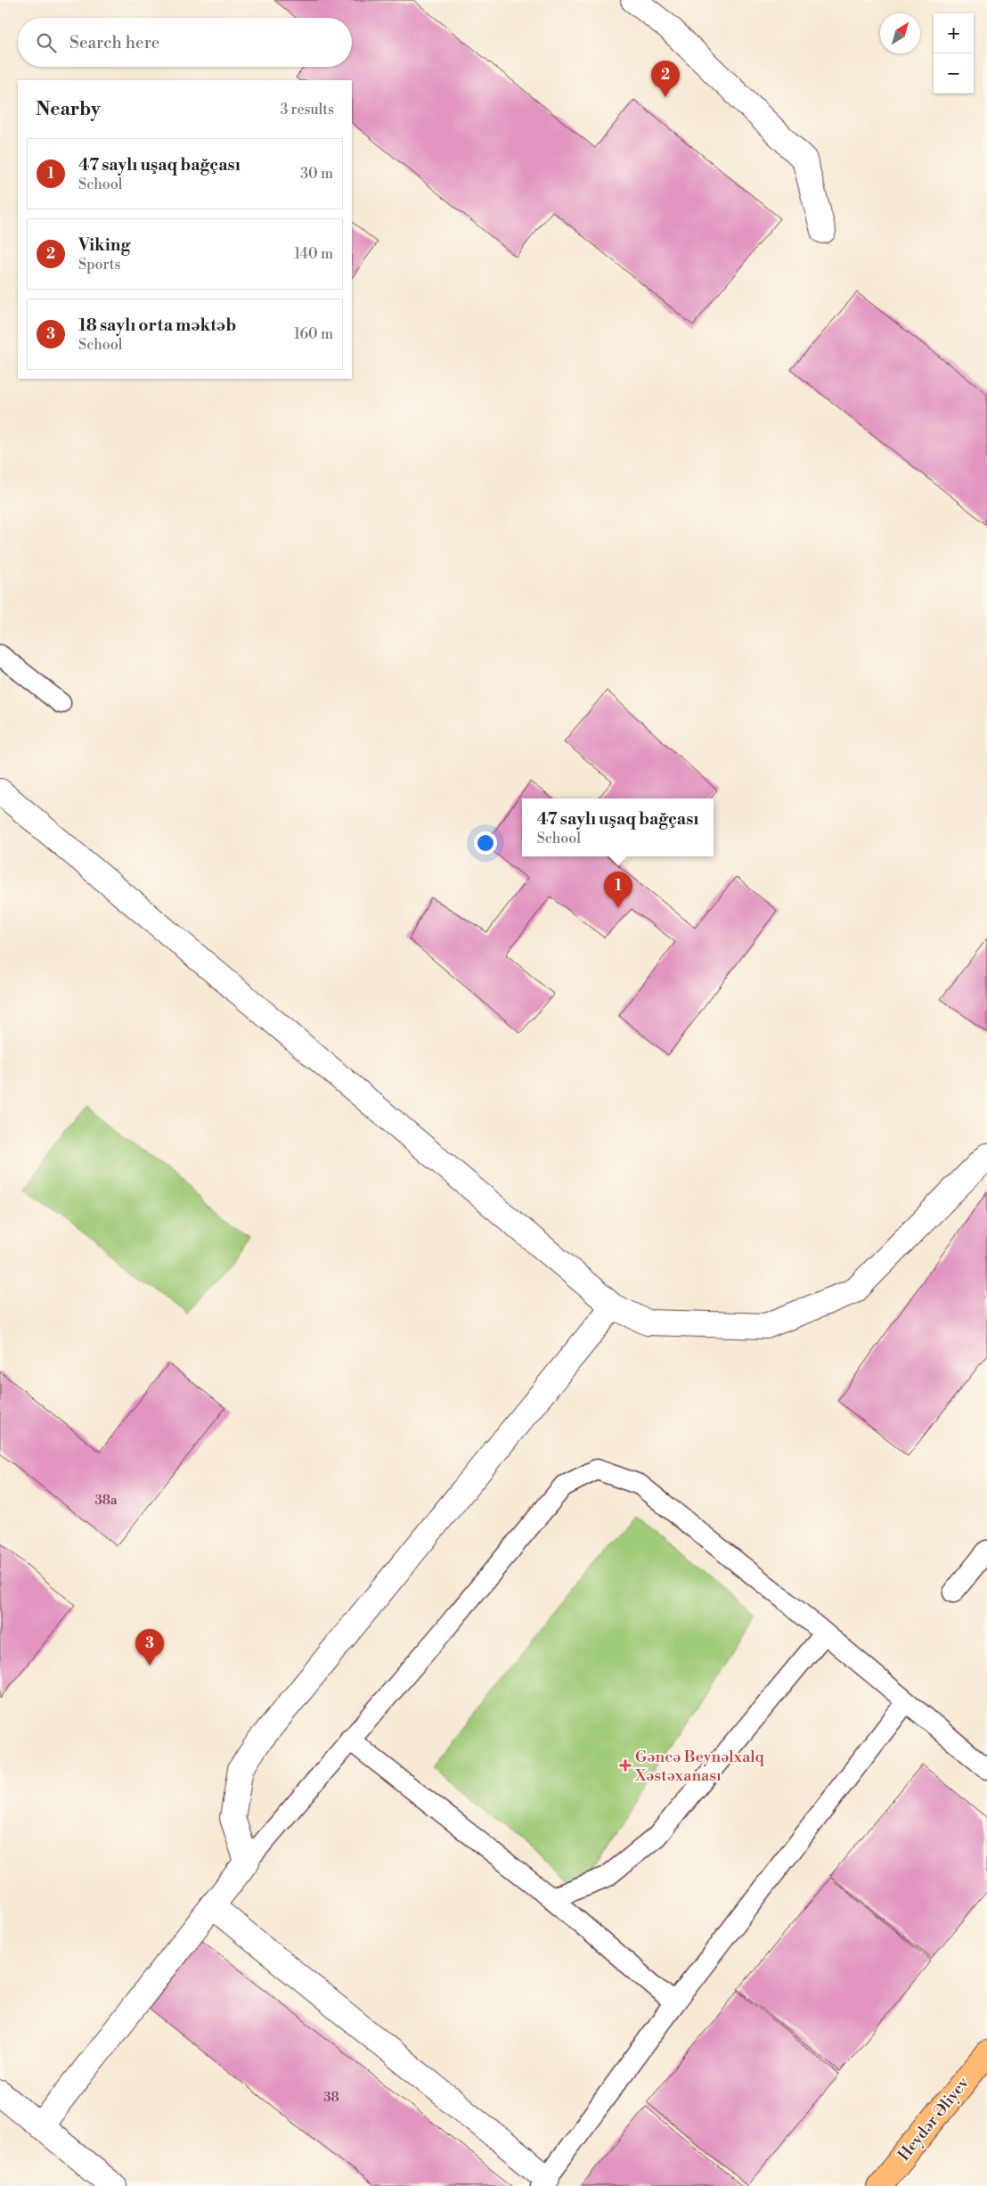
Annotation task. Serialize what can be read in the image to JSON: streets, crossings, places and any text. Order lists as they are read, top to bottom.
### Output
{
  "streets": {
    "main road": ["Heydər Əliyev"]
  },
  "places": {
    "health": ["Gəncə Beynəlxalq Xəstəxanası"]
  },
  "house_numbers": ["38a", "38"],
  "north": "top right",
  "page": {
    "map_buttons": ["+", "−"],
    "search": "Search here",
    "pins": ["2", "1", "3"],
    "heading": ["Nearby", "3 results"],
    "list": [
      {
        "mark": "1",
        "name": "47 saylı uşaq bağçası",
        "note": "School",
        "value": "30 m"
      },
      {
        "mark": "2",
        "name": "Viking",
        "note": "Sports",
        "value": "140 m"
      },
      {
        "mark": "3",
        "name": "18 saylı orta məktəb",
        "note": "School",
        "value": "160 m"
      }
    ],
    "popup": ["47 saylı uşaq bağçası", "School"]
  }
}
